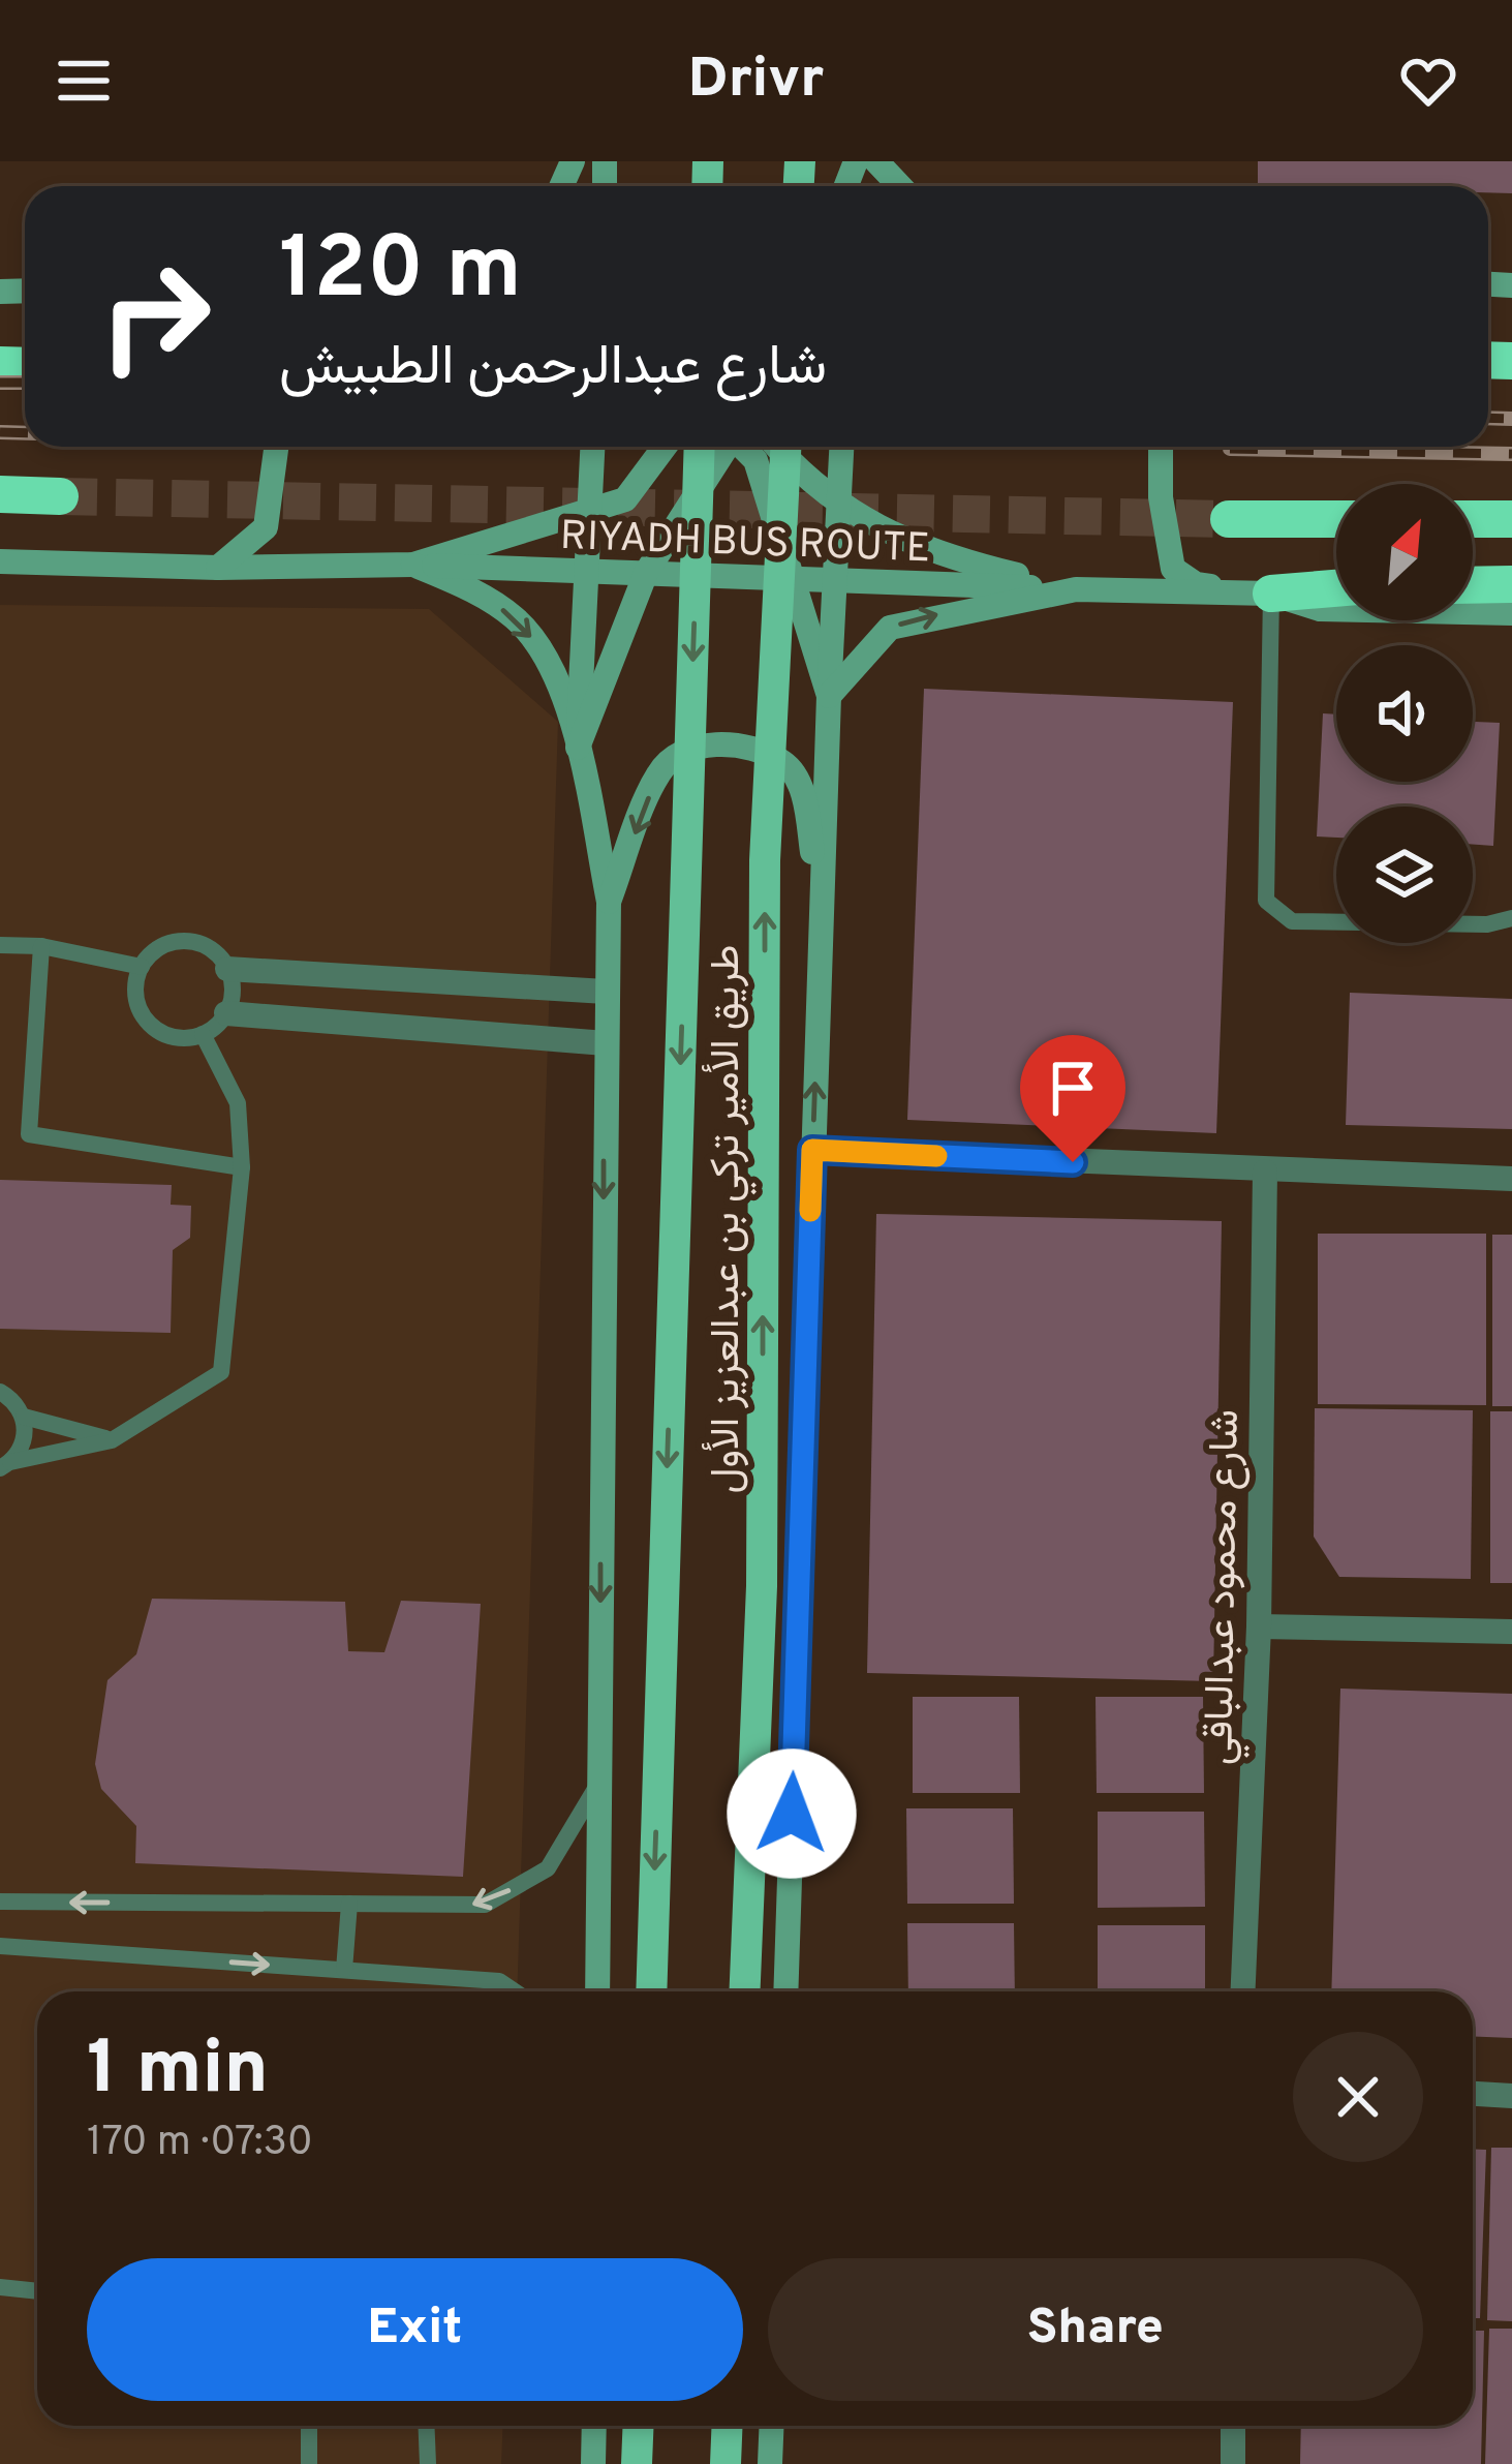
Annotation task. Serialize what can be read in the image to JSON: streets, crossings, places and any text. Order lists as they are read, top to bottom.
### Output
{
  "streets": {
    "main road": ["RIYADH BUS ROUTE", "طريق الأمير تركي بن عبدالعزيز الأول"],
    "street": ["شارع محمود عبدالباقي"]
  },
  "north": "top right",
  "page": {
    "header": "Drivr",
    "turn": ["120 m", "شارع عبدالرحمن الطبيش"],
    "heading": ["1 min", "170 m · 07:30"],
    "buttons": ["Exit", "Share"]
  }
}
